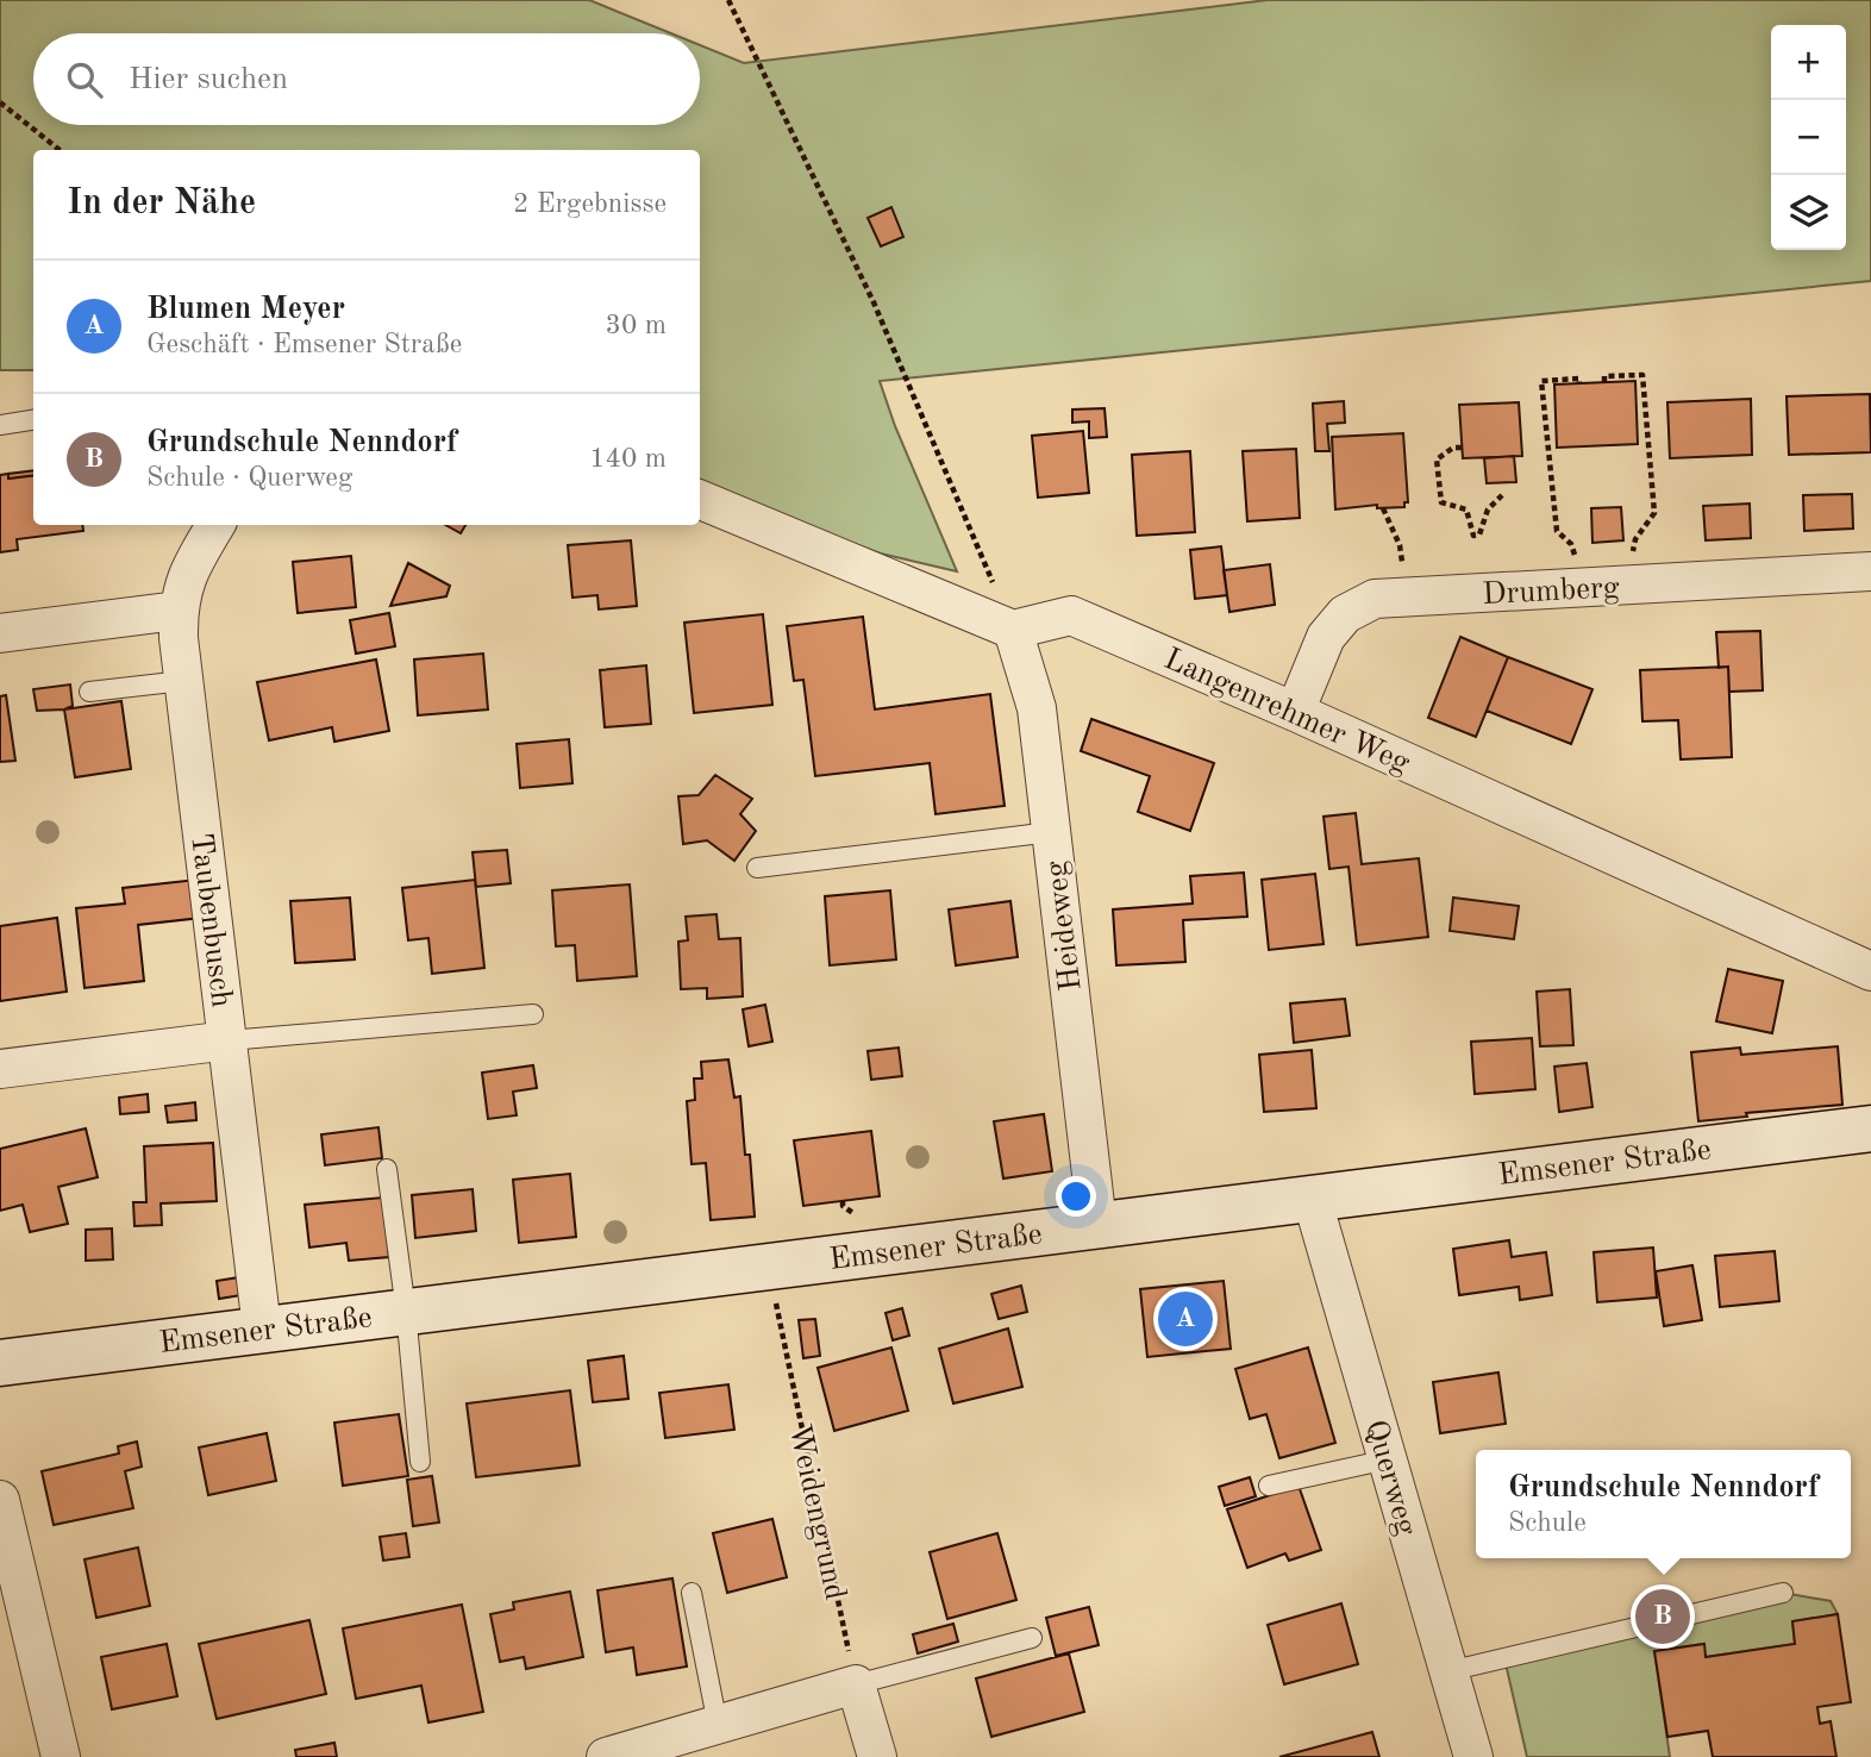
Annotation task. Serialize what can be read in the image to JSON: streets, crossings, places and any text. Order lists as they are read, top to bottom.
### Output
{
  "streets": {
    "street": [
      "Drumberg",
      "Langenrehmer Weg",
      "Taubenbusch",
      "Heideweg",
      "Emsener Straße",
      "Querweg"
    ],
    "path": ["Weidengrund"]
  },
  "crossings": [
    ["Drumberg", "Langenrehmer Weg"],
    ["Langenrehmer Weg", "Heideweg"],
    ["Taubenbusch", "Emsener Straße"],
    ["Heideweg", "Emsener Straße"],
    ["Emsener Straße", "Querweg"],
    ["Emsener Straße", "Weidengrund"]
  ],
  "page": {
    "map_buttons": ["+", "−"],
    "search": "Hier suchen",
    "heading": ["In der Nähe", "2 Ergebnisse"],
    "list": [
      {
        "mark": "A",
        "name": "Blumen Meyer",
        "note": "Geschäft · Emsener Straße",
        "value": "30 m"
      },
      {
        "mark": "B",
        "name": "Grundschule Nenndorf",
        "note": "Schule · Querweg",
        "value": "140 m"
      }
    ],
    "pins": ["A", "B"],
    "popup": ["Grundschule Nenndorf", "Schule"]
  }
}
